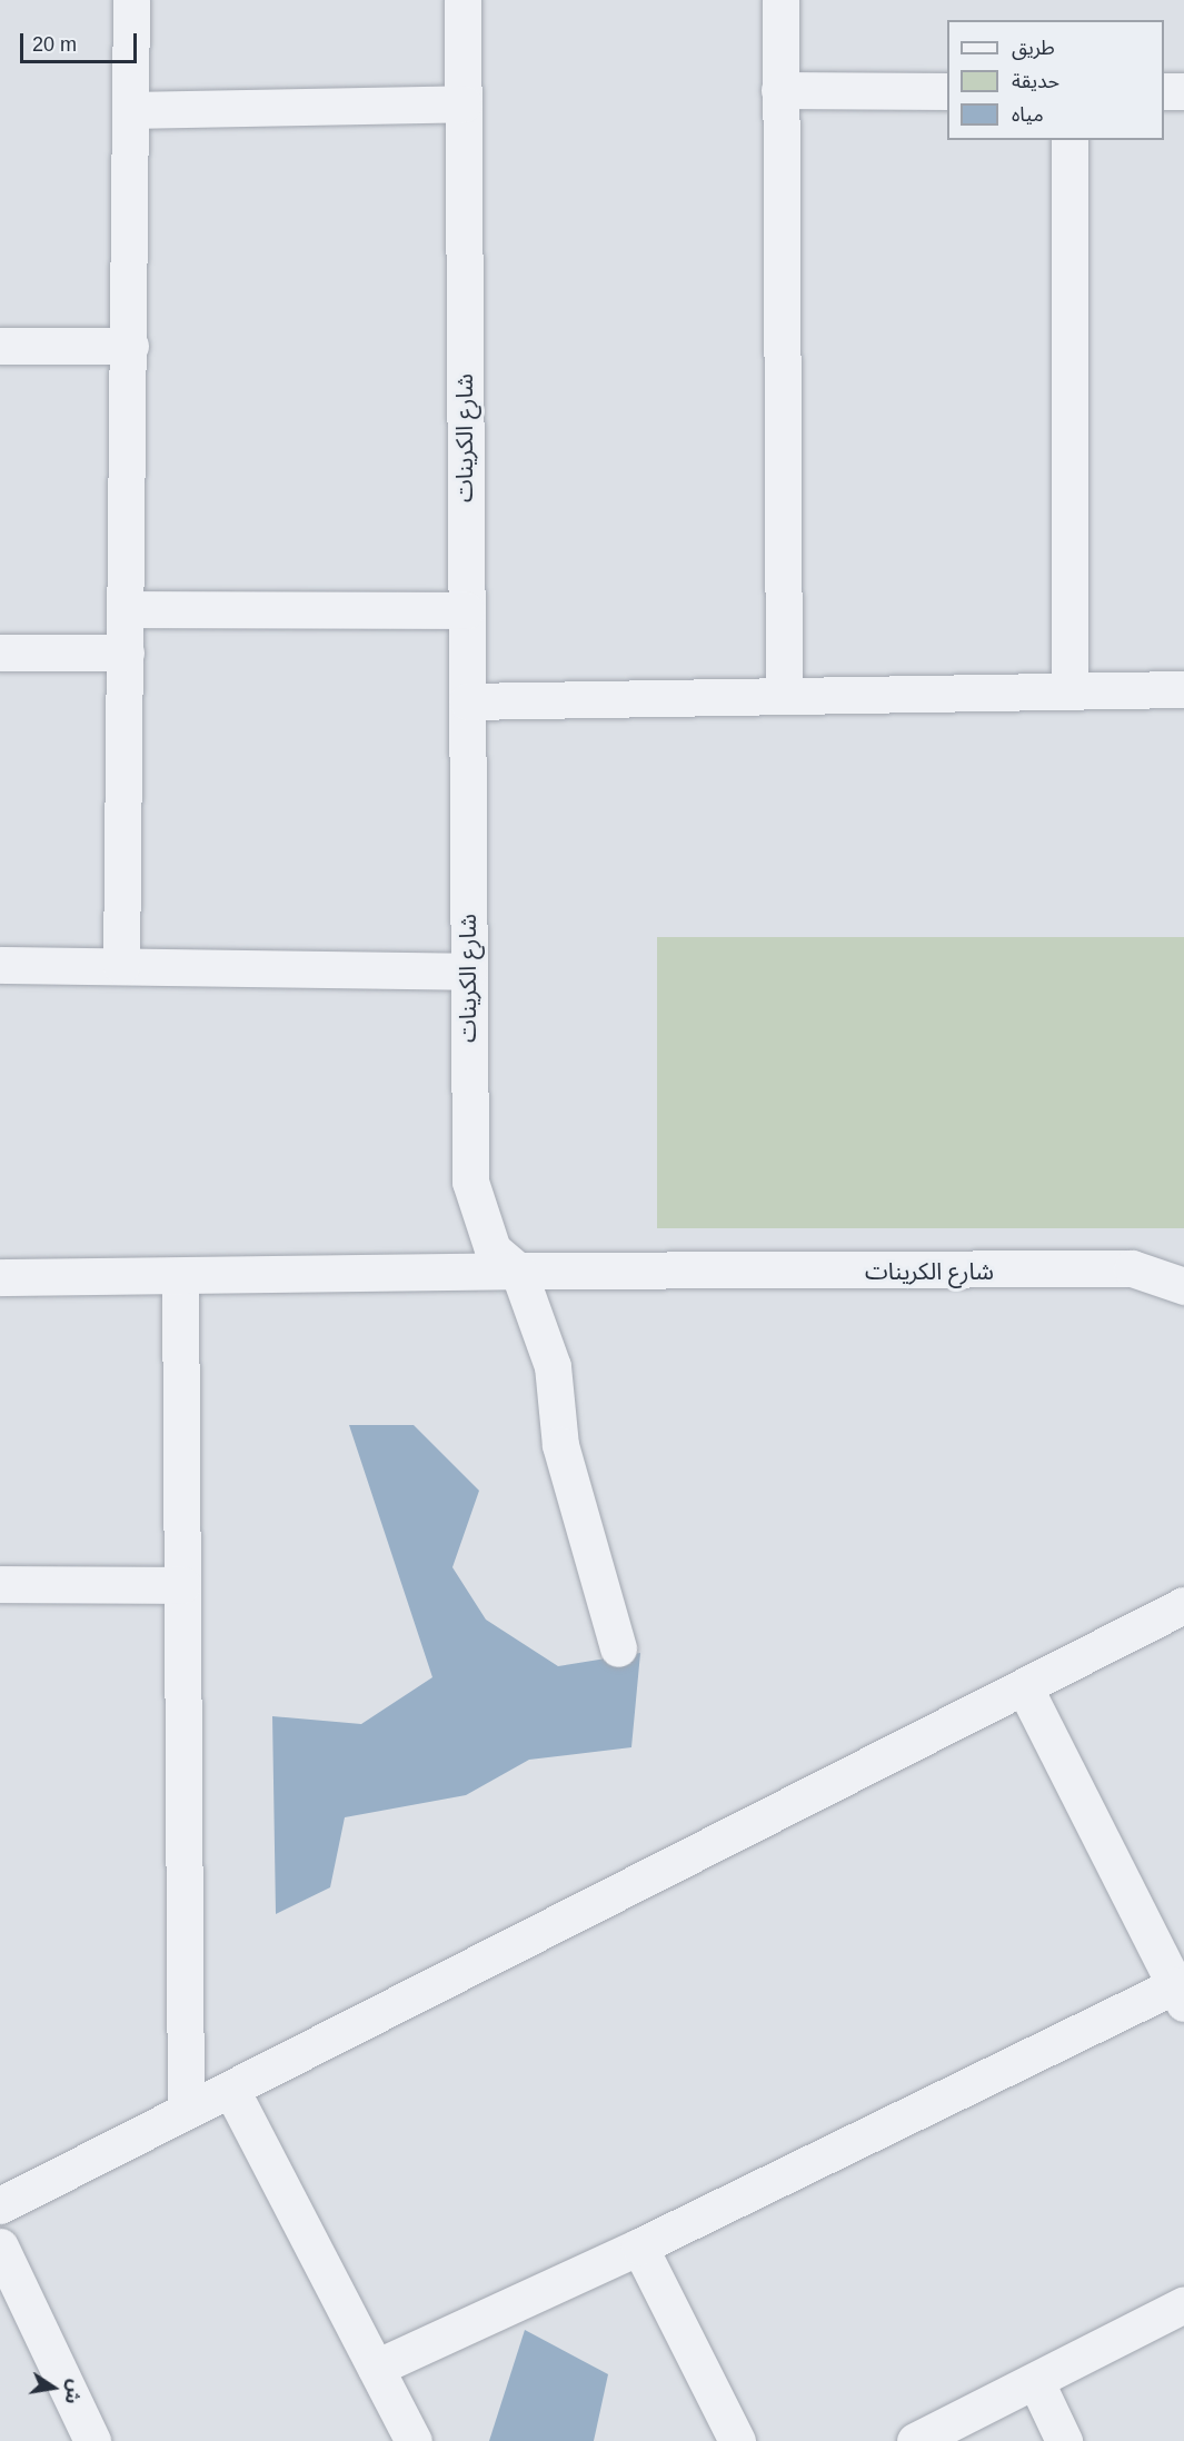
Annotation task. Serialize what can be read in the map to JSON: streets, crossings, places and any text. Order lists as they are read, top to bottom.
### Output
{
  "streets": {
    "street": ["شارع الکرينات"]
  },
  "legend": ["طريق", "حديقة", "مياه"],
  "scale_bar": "20 m",
  "north": "right"
}
